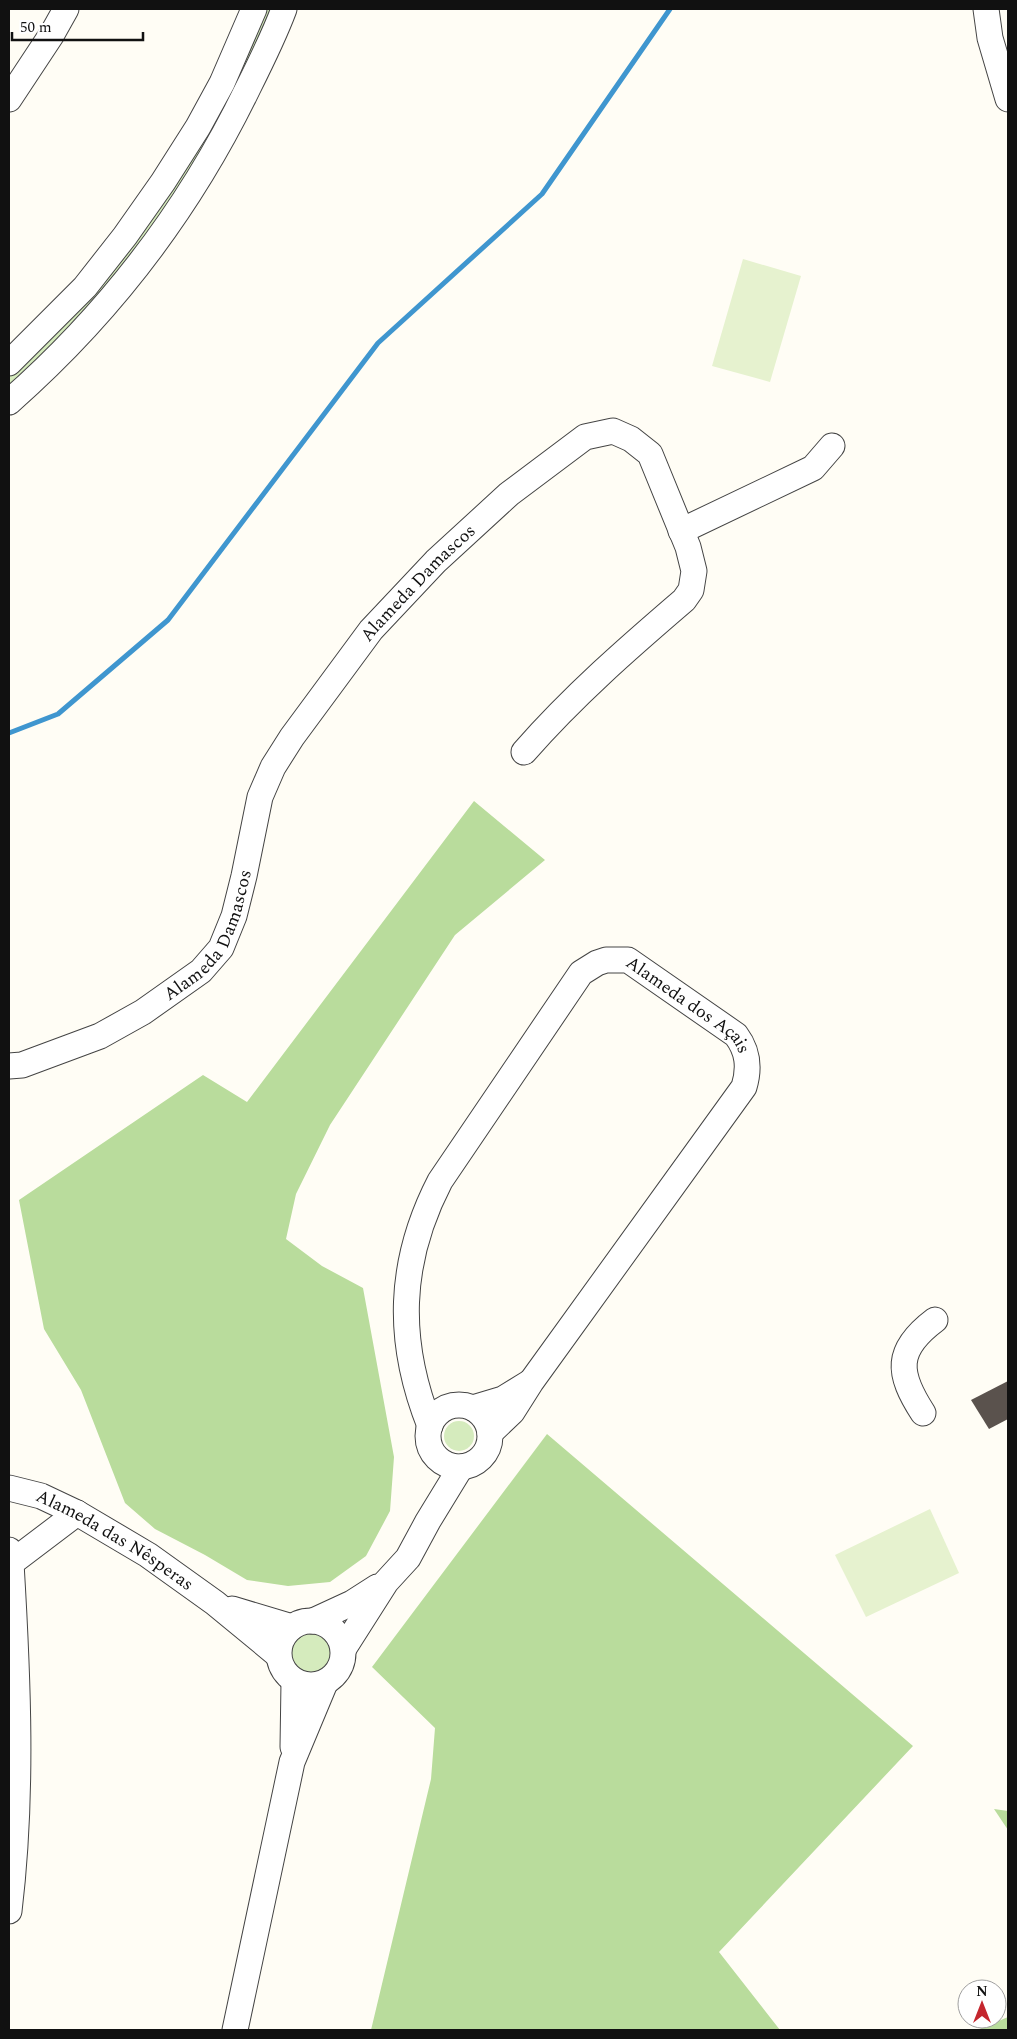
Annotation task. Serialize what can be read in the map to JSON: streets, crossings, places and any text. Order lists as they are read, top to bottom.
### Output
{
  "streets": {
    "street": ["Alameda Damascos", "Alameda dos Açais", "Alameda das Nêsperas"]
  },
  "scale_bar": "50 m",
  "north": "top"
}
